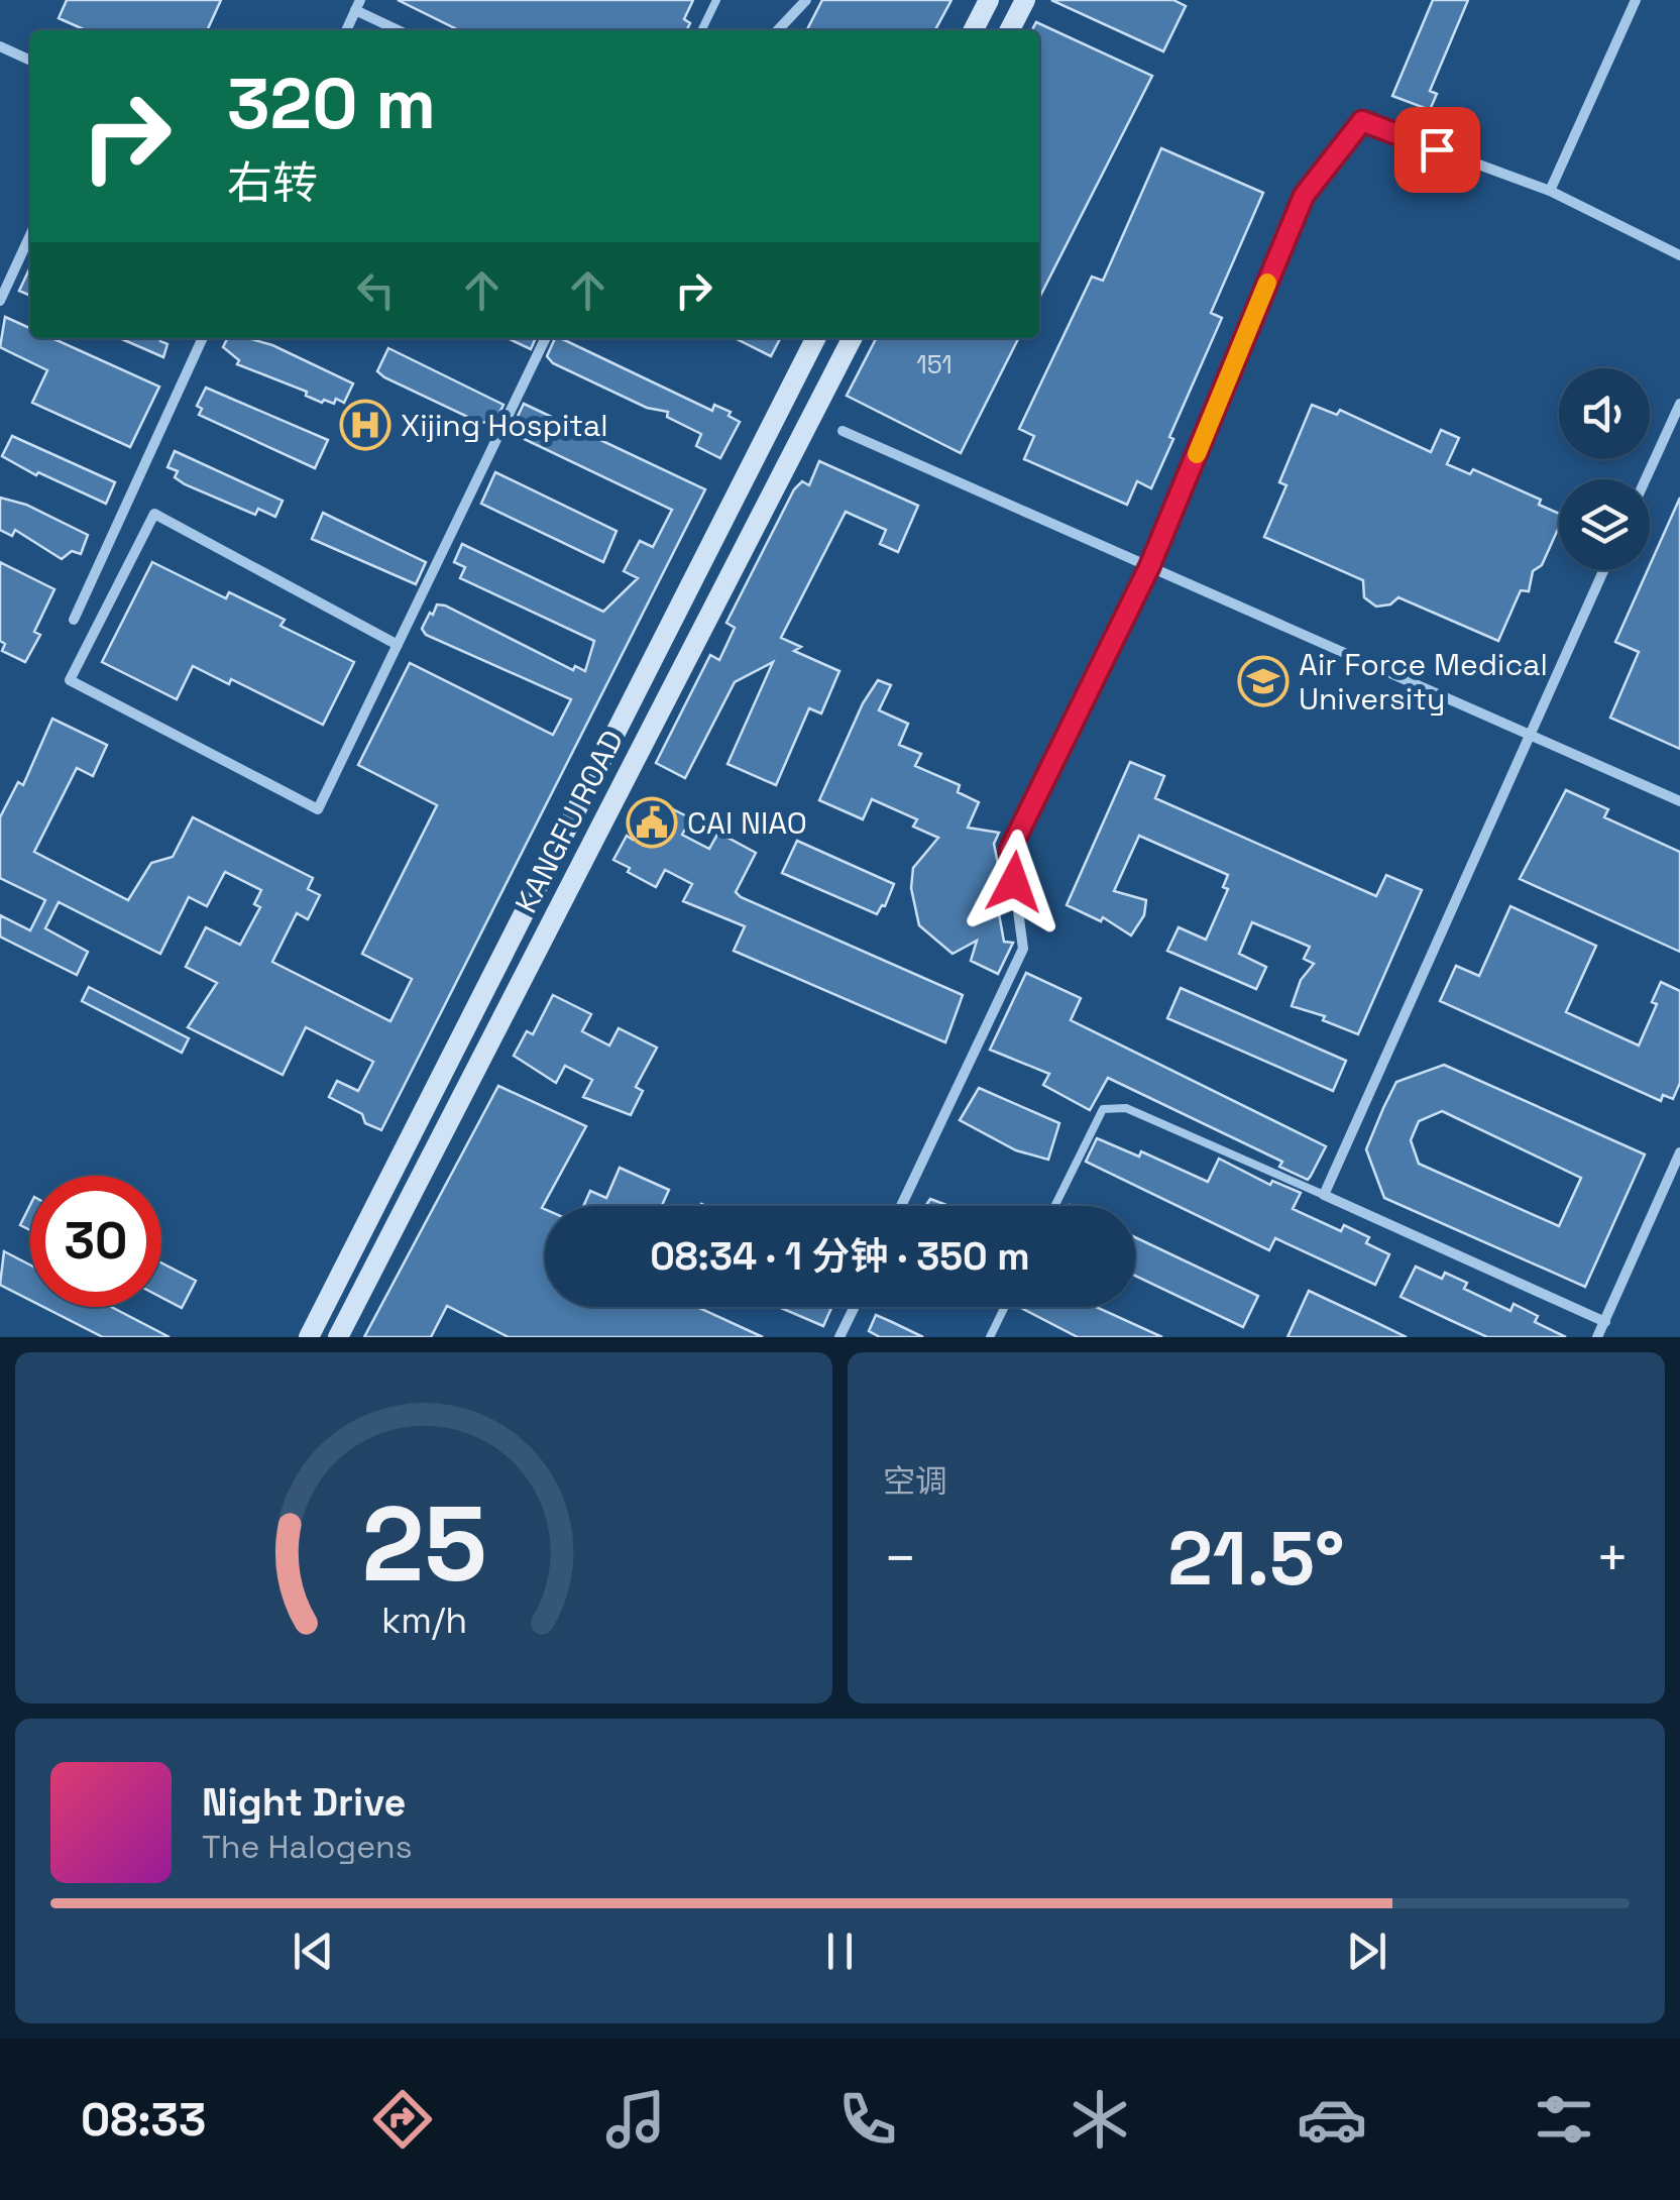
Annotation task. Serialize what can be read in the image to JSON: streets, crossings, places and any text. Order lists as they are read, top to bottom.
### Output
{
  "streets": {
    "main road": ["KANGFU ROAD"]
  },
  "places": {
    "hospital": ["Xijing Hospital"],
    "school or university": ["Air Force Medical University"],
    "public building": ["CAI NIAO"]
  },
  "house_numbers": ["151"],
  "page": {
    "turn": ["320 m", "右转"],
    "limit": "30",
    "trip": "08:34 · 1 分钟 · 350 m",
    "tile": "空调",
    "heat": ["−", "21.5°", "+"],
    "song": ["Night Drive", "The Halogens"],
    "tabs": "08:33",
    "gauge": ["25", "km/h"]
  }
}
